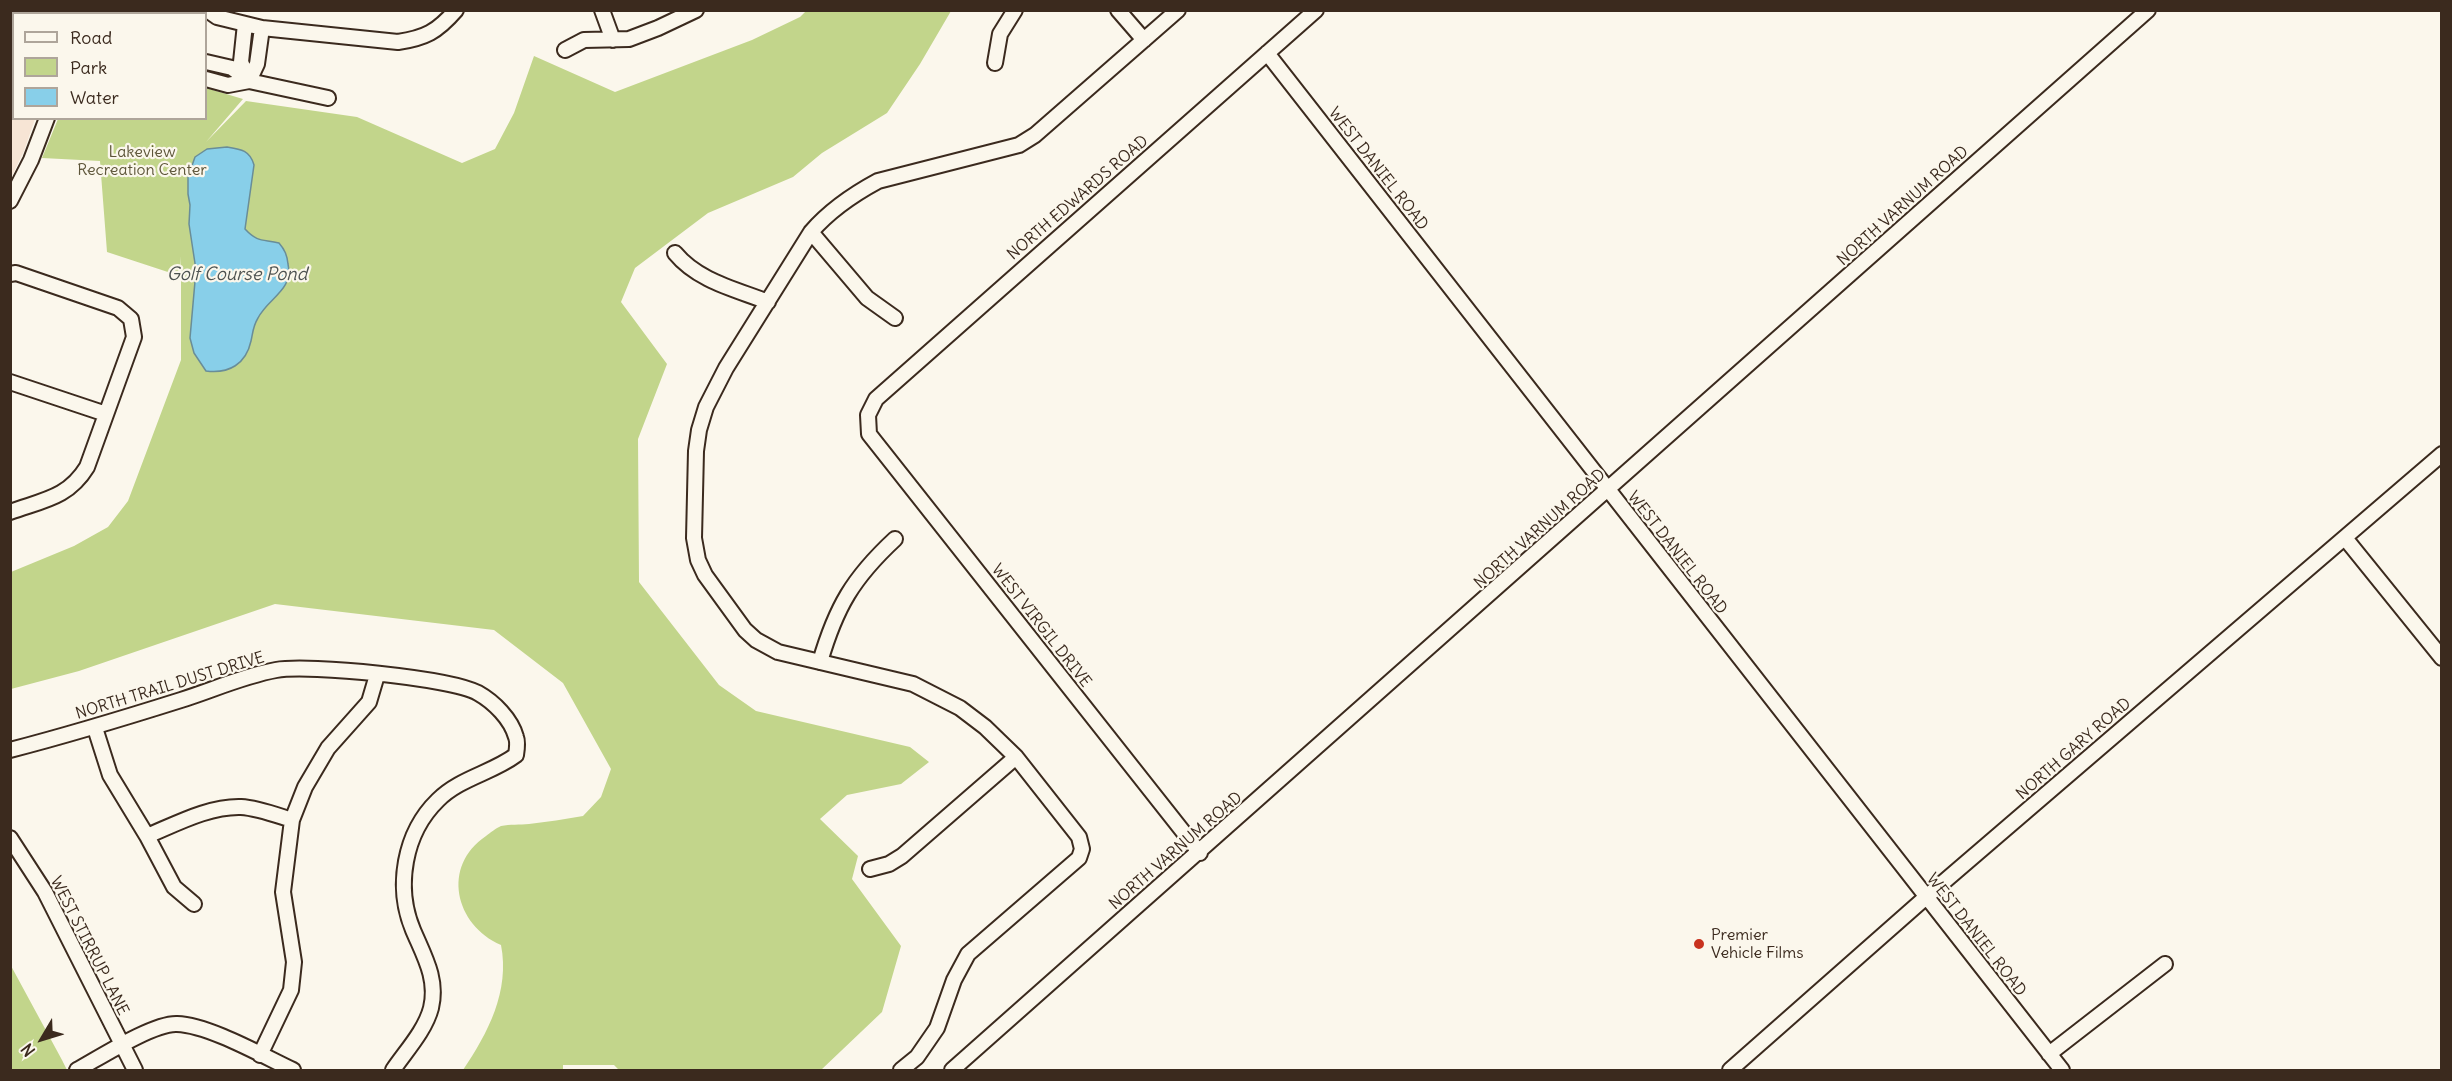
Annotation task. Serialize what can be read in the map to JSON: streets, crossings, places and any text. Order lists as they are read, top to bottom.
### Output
{
  "streets": {
    "street": [
      "WEST DANIEL ROAD",
      "NORTH EDWARDS ROAD",
      "NORTH VARNUM ROAD",
      "WEST VIRGIL DRIVE",
      "NORTH TRAIL DUST DRIVE",
      "NORTH GARY ROAD",
      "WEST STIRRUP LANE"
    ]
  },
  "crossings": [
    ["WEST DANIEL ROAD", "NORTH EDWARDS ROAD"],
    ["WEST DANIEL ROAD", "NORTH VARNUM ROAD"],
    ["WEST DANIEL ROAD", "NORTH GARY ROAD"],
    ["NORTH EDWARDS ROAD", "WEST VIRGIL DRIVE"],
    ["NORTH VARNUM ROAD", "WEST VIRGIL DRIVE"]
  ],
  "water": ["Golf Course Pond"],
  "parks": ["Lakeview Recreation Center"],
  "places": ["Premier Vehicle Films"],
  "legend": ["Road", "Park", "Water"],
  "north": "bottom left"
}
